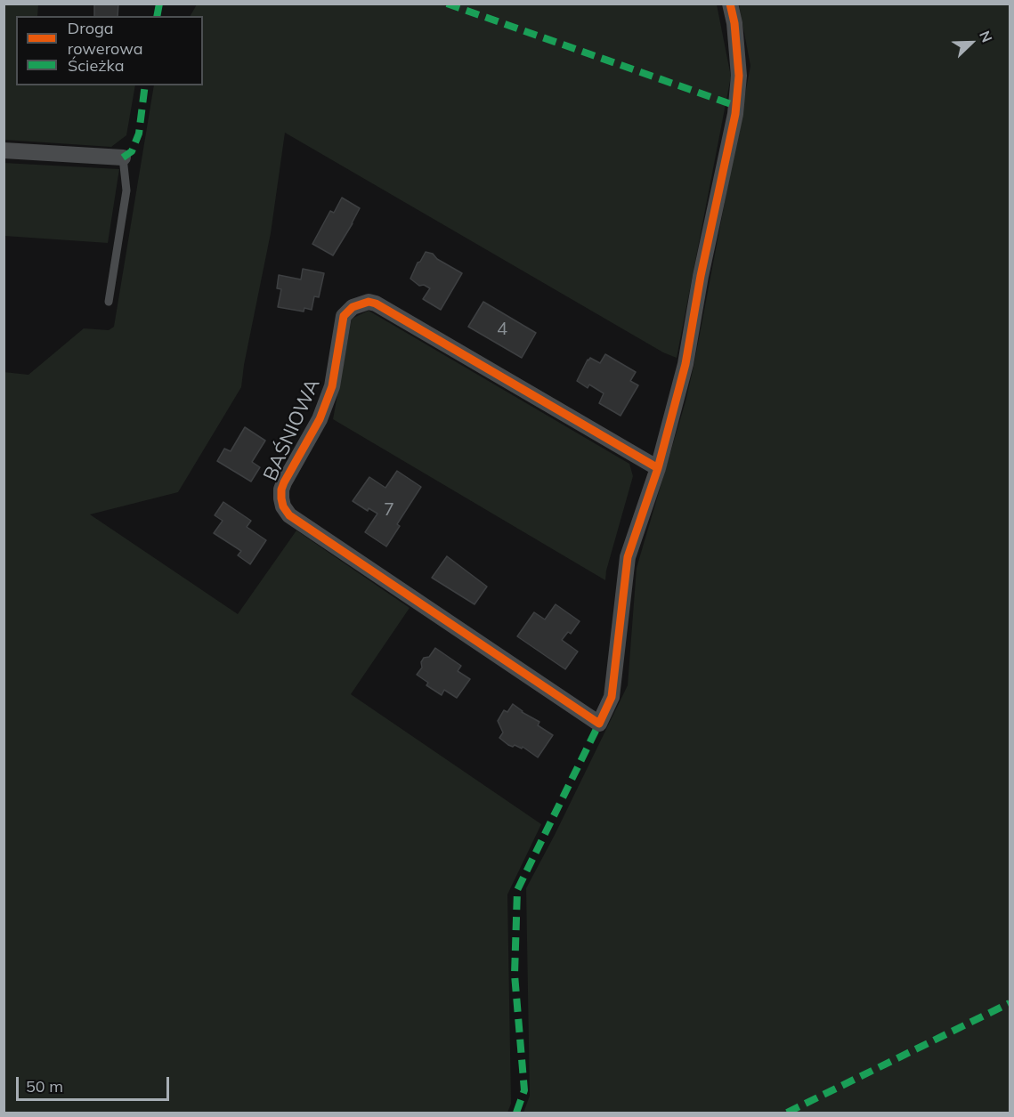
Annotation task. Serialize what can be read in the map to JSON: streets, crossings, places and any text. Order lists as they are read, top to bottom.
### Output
{
  "streets": {
    "street": ["BAŚNIOWA"]
  },
  "house_numbers": ["4", "7"],
  "legend": ["Droga rowerowa", "Ścieżka"],
  "scale_bar": "50 m",
  "north": "top right"
}
